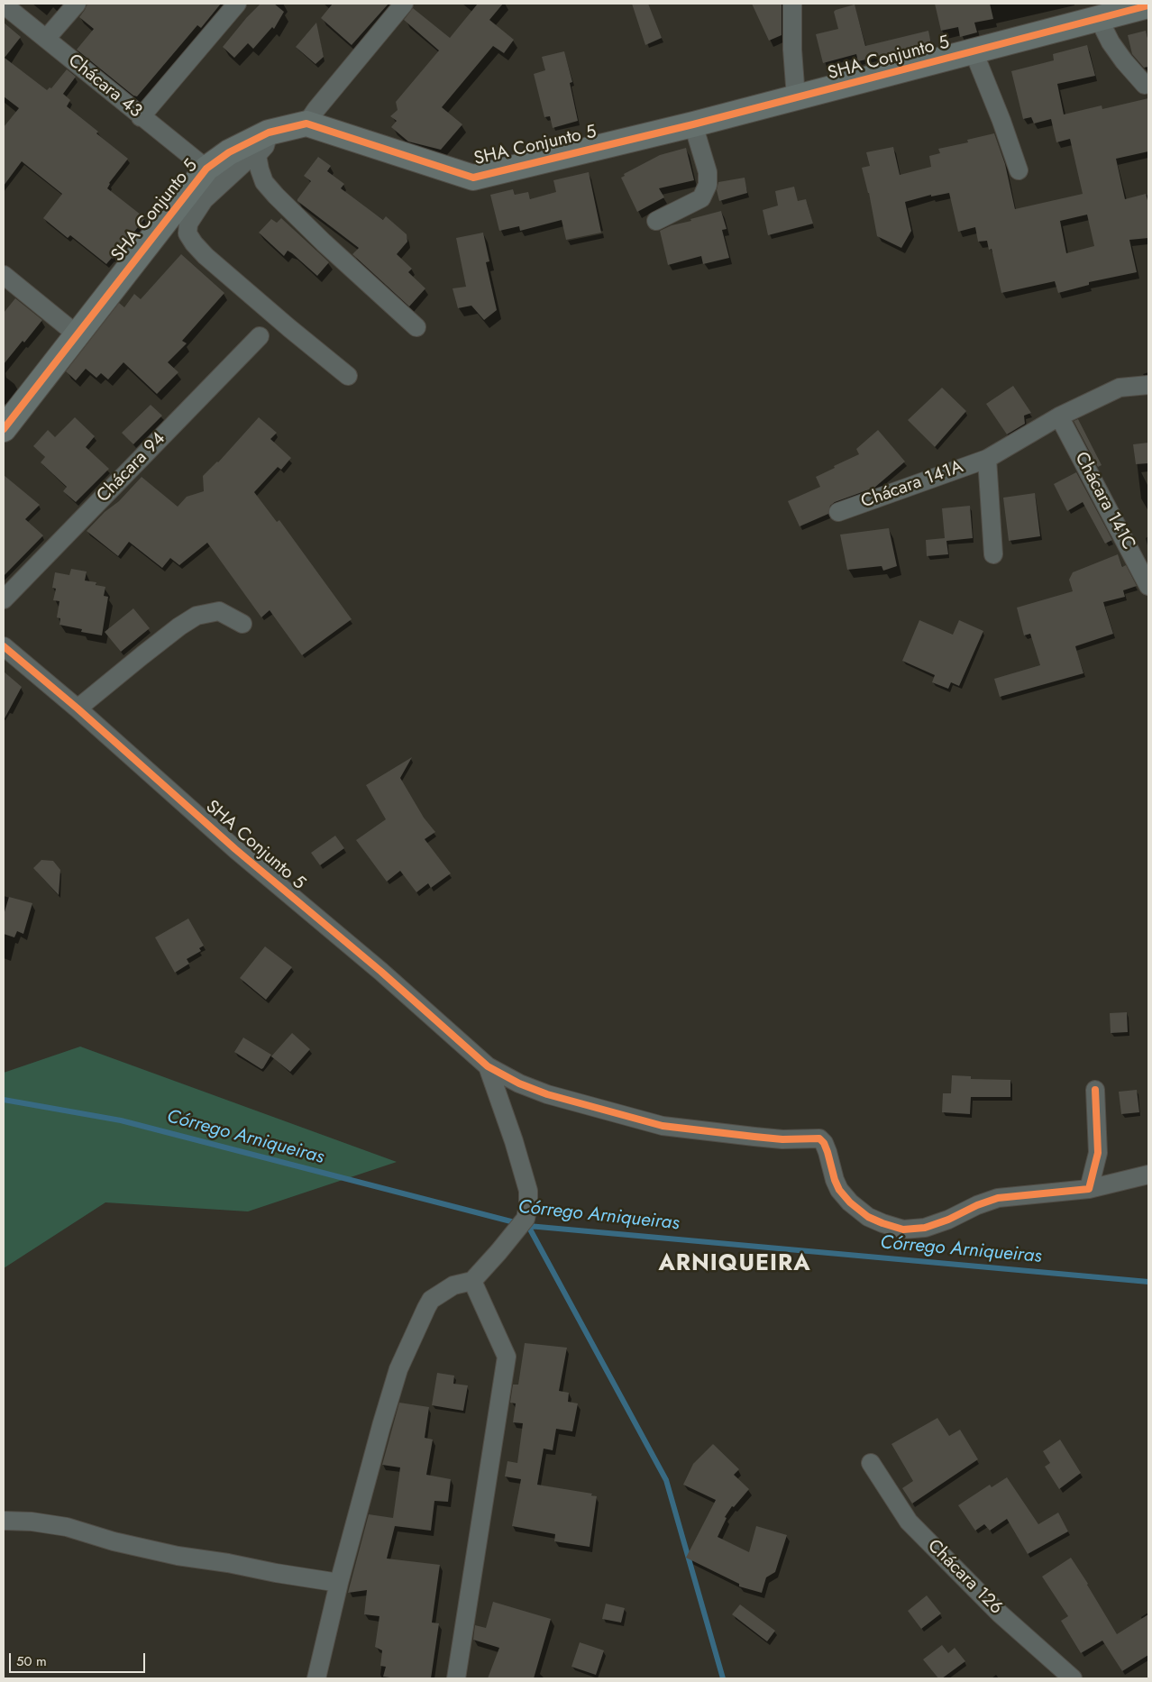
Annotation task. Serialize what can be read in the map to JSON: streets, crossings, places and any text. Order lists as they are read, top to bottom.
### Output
{
  "streets": {
    "street": [
      "SHA Conjunto 5",
      "Chácara 43",
      "Chácara 94",
      "Chácara 141A",
      "Chácara 141C",
      "Chácara 126"
    ]
  },
  "crossings": [
    ["SHA Conjunto 5", "Chácara 43"],
    ["Chácara 141A", "Chácara 141C"]
  ],
  "districts": ["ARNIQUEIRA"],
  "water": ["Córrego Arniqueiras"],
  "scale_bar": "50 m"
}
